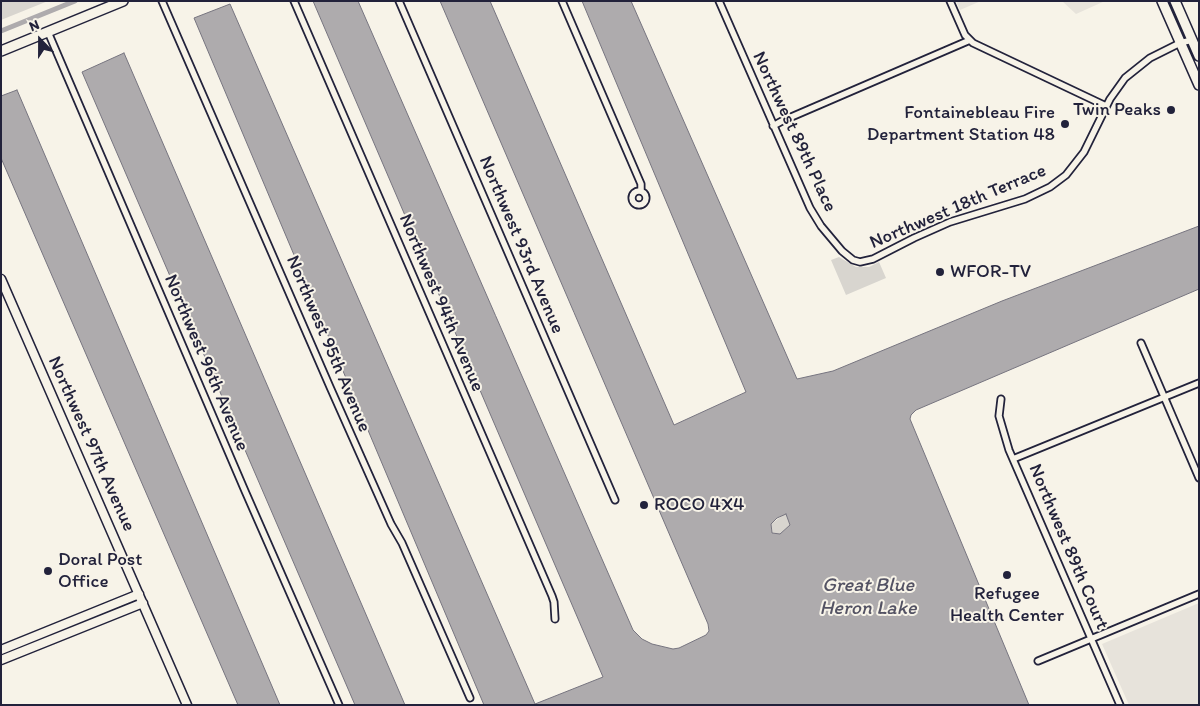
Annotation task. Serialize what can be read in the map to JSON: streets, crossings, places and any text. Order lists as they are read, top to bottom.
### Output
{
  "streets": {
    "street": [
      "Northwest 89th Place",
      "Northwest 18th Terrace",
      "Northwest 93rd Avenue",
      "Northwest 94th Avenue",
      "Northwest 95th Avenue",
      "Northwest 96th Avenue",
      "Northwest 97th Avenue",
      "Northwest 89th Court"
    ]
  },
  "crossings": [
    ["Northwest 89th Place", "Northwest 18th Terrace"]
  ],
  "water": ["Great Blue Heron Lake"],
  "places": [
    "Twin Peaks",
    "Fontainebleau Fire Department Station 48",
    "WFOR-TV",
    "ROCO 4X4",
    "Doral Post Office",
    "Refugee Health Center"
  ],
  "north": "top"
}
